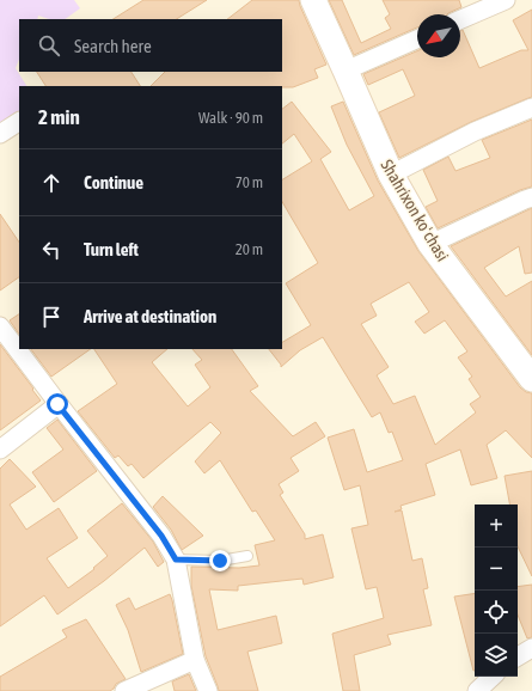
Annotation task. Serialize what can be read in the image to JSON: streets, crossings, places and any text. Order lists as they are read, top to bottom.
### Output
{
  "streets": {
    "street": ["Shahrixon koʻchasi"]
  },
  "north": "bottom left",
  "page": {
    "search": "Search here",
    "heading": ["2 min", "Walk · 90 m"],
    "list": [
      ["Continue", "70 m"],
      ["Turn left", "20 m"],
      "Arrive at destination"
    ],
    "map_buttons": ["+", "−"]
  }
}
